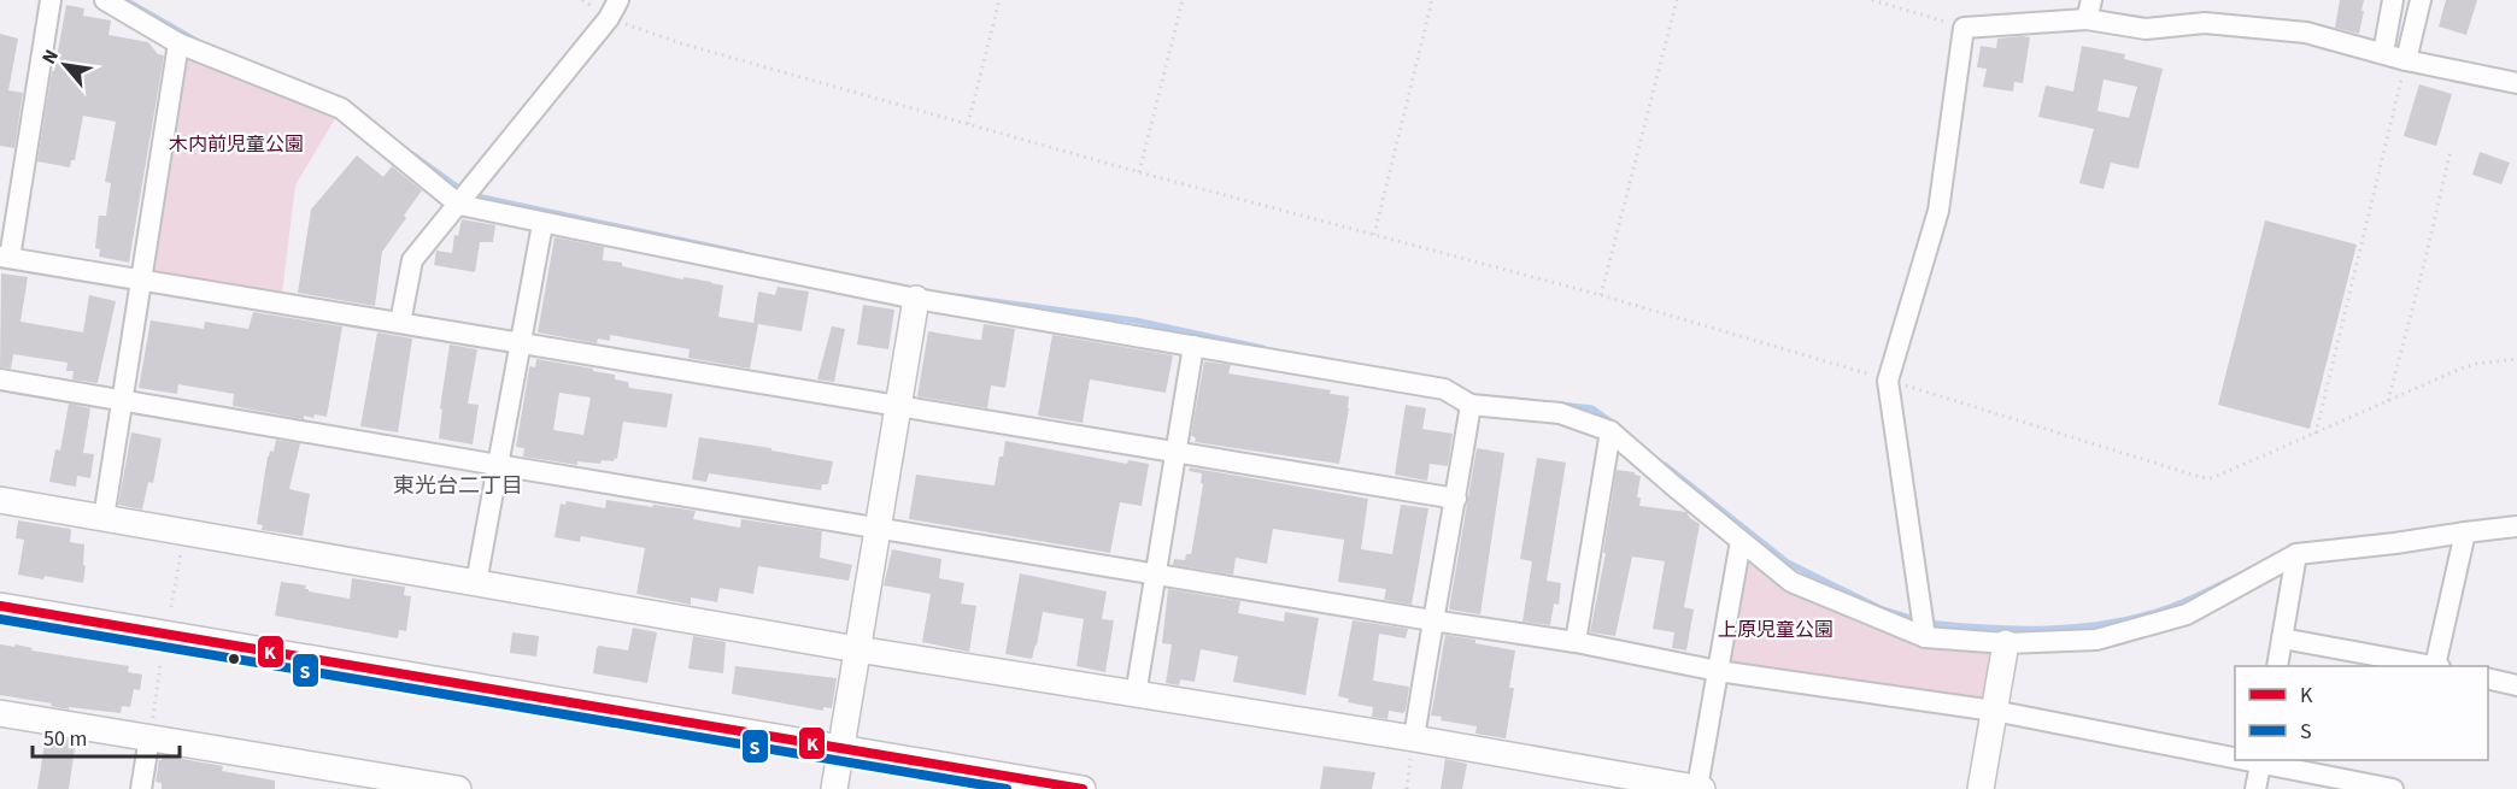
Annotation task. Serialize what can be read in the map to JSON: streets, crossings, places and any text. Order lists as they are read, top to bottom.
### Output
{
  "districts": ["東光台二丁目"],
  "parks": ["木内前児童公園", "上原児童公園"],
  "lines": ["transit line K", "transit line S"],
  "legend": ["K", "S"],
  "scale_bar": "50 m",
  "north": "top left"
}
